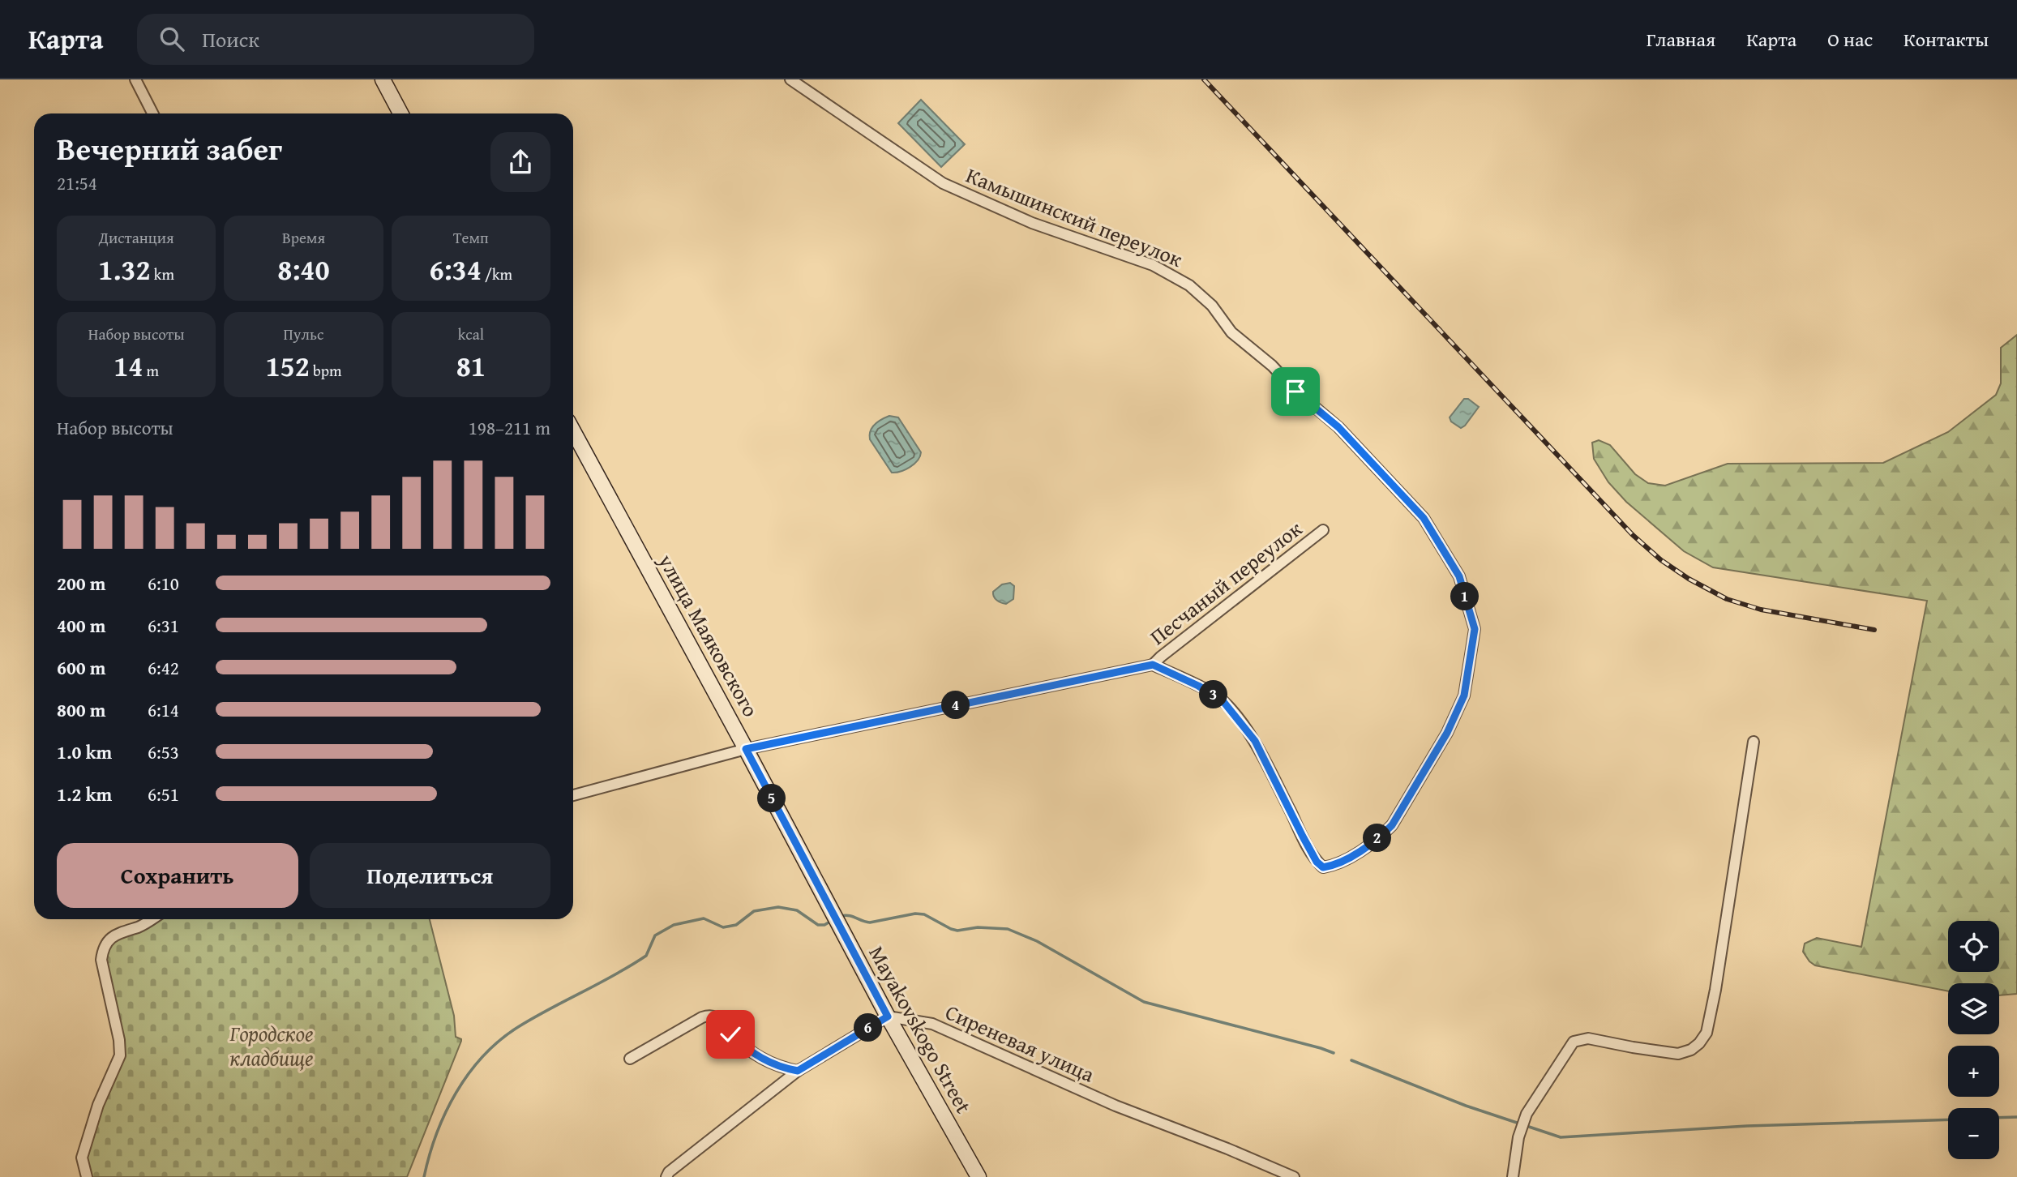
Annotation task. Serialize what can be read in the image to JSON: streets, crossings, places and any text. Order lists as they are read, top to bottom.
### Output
{
  "streets": {
    "street": [
      "Камышинский переулок",
      "Песчаный переулок",
      "улица Маяковского",
      "Mayakovskogo Street",
      "Сиреневая улица"
    ]
  },
  "crossings": [
    ["Камышинский переулок", "Песчаный переулок"],
    ["улица Маяковского", "Mayakovskogo Street"],
    ["Mayakovskogo Street", "Сиреневая улица"]
  ],
  "parks": ["Городское кладбище"],
  "page": {
    "header": "Карта",
    "search": "Поиск",
    "nav": [
      "Главная",
      "Карта",
      "О нас",
      "Контакты"
    ],
    "heading": ["Вечерний забег", "21:54"],
    "stats": [
      ["Дистанция", "1.32 km"],
      ["Время", "8:40"],
      ["Темп", "6:34 /km"],
      ["Набор высоты", "14 m"],
      ["Пульс", "152 bpm"],
      ["kcal", "81"]
    ],
    "chart": ["Набор высоты", "198–211 m"],
    "list": [
      {
        "name": "200 m",
        "note": "6:10"
      },
      {
        "name": "400 m",
        "note": "6:31"
      },
      {
        "name": "600 m",
        "note": "6:42"
      },
      {
        "name": "800 m",
        "note": "6:14"
      },
      {
        "name": "1.0 km",
        "note": "6:53"
      },
      {
        "name": "1.2 km",
        "note": "6:51"
      }
    ],
    "pins": [
      "1",
      "3",
      "4",
      "5",
      "2",
      "6"
    ],
    "buttons": ["Сохранить", "Поделиться"],
    "map_buttons": ["+", "−"]
  }
}
